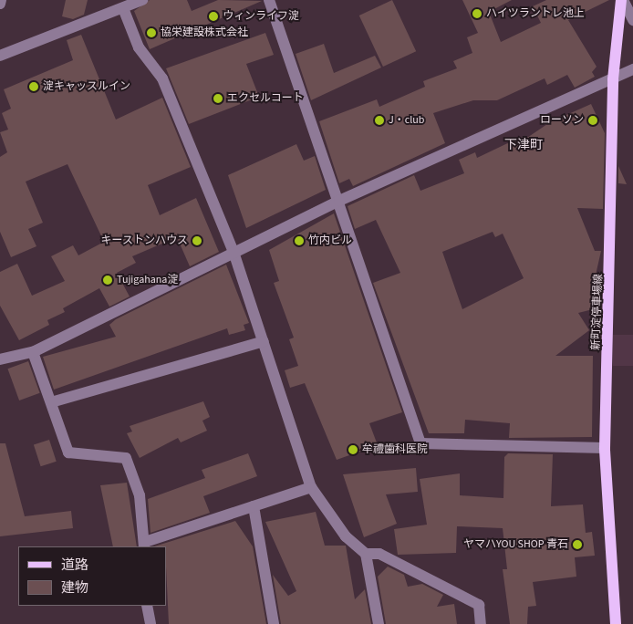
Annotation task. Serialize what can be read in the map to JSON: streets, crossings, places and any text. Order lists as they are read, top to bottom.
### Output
{
  "streets": {
    "main road": ["新町淀停車場線"]
  },
  "districts": ["下津町"],
  "places": [
    "ハイツラントレ池上",
    "ウィンライフ淀",
    "協栄建設株式会社",
    "淀キャッスルイン",
    "エクセルコート",
    "J・club",
    "ローソン",
    "キーストンハウス",
    "竹内ビル",
    "Tujigahana淀",
    "牟禮歯科医院",
    "ヤマハYOU SHOP 青石"
  ],
  "legend": ["道路", "建物"]
}
